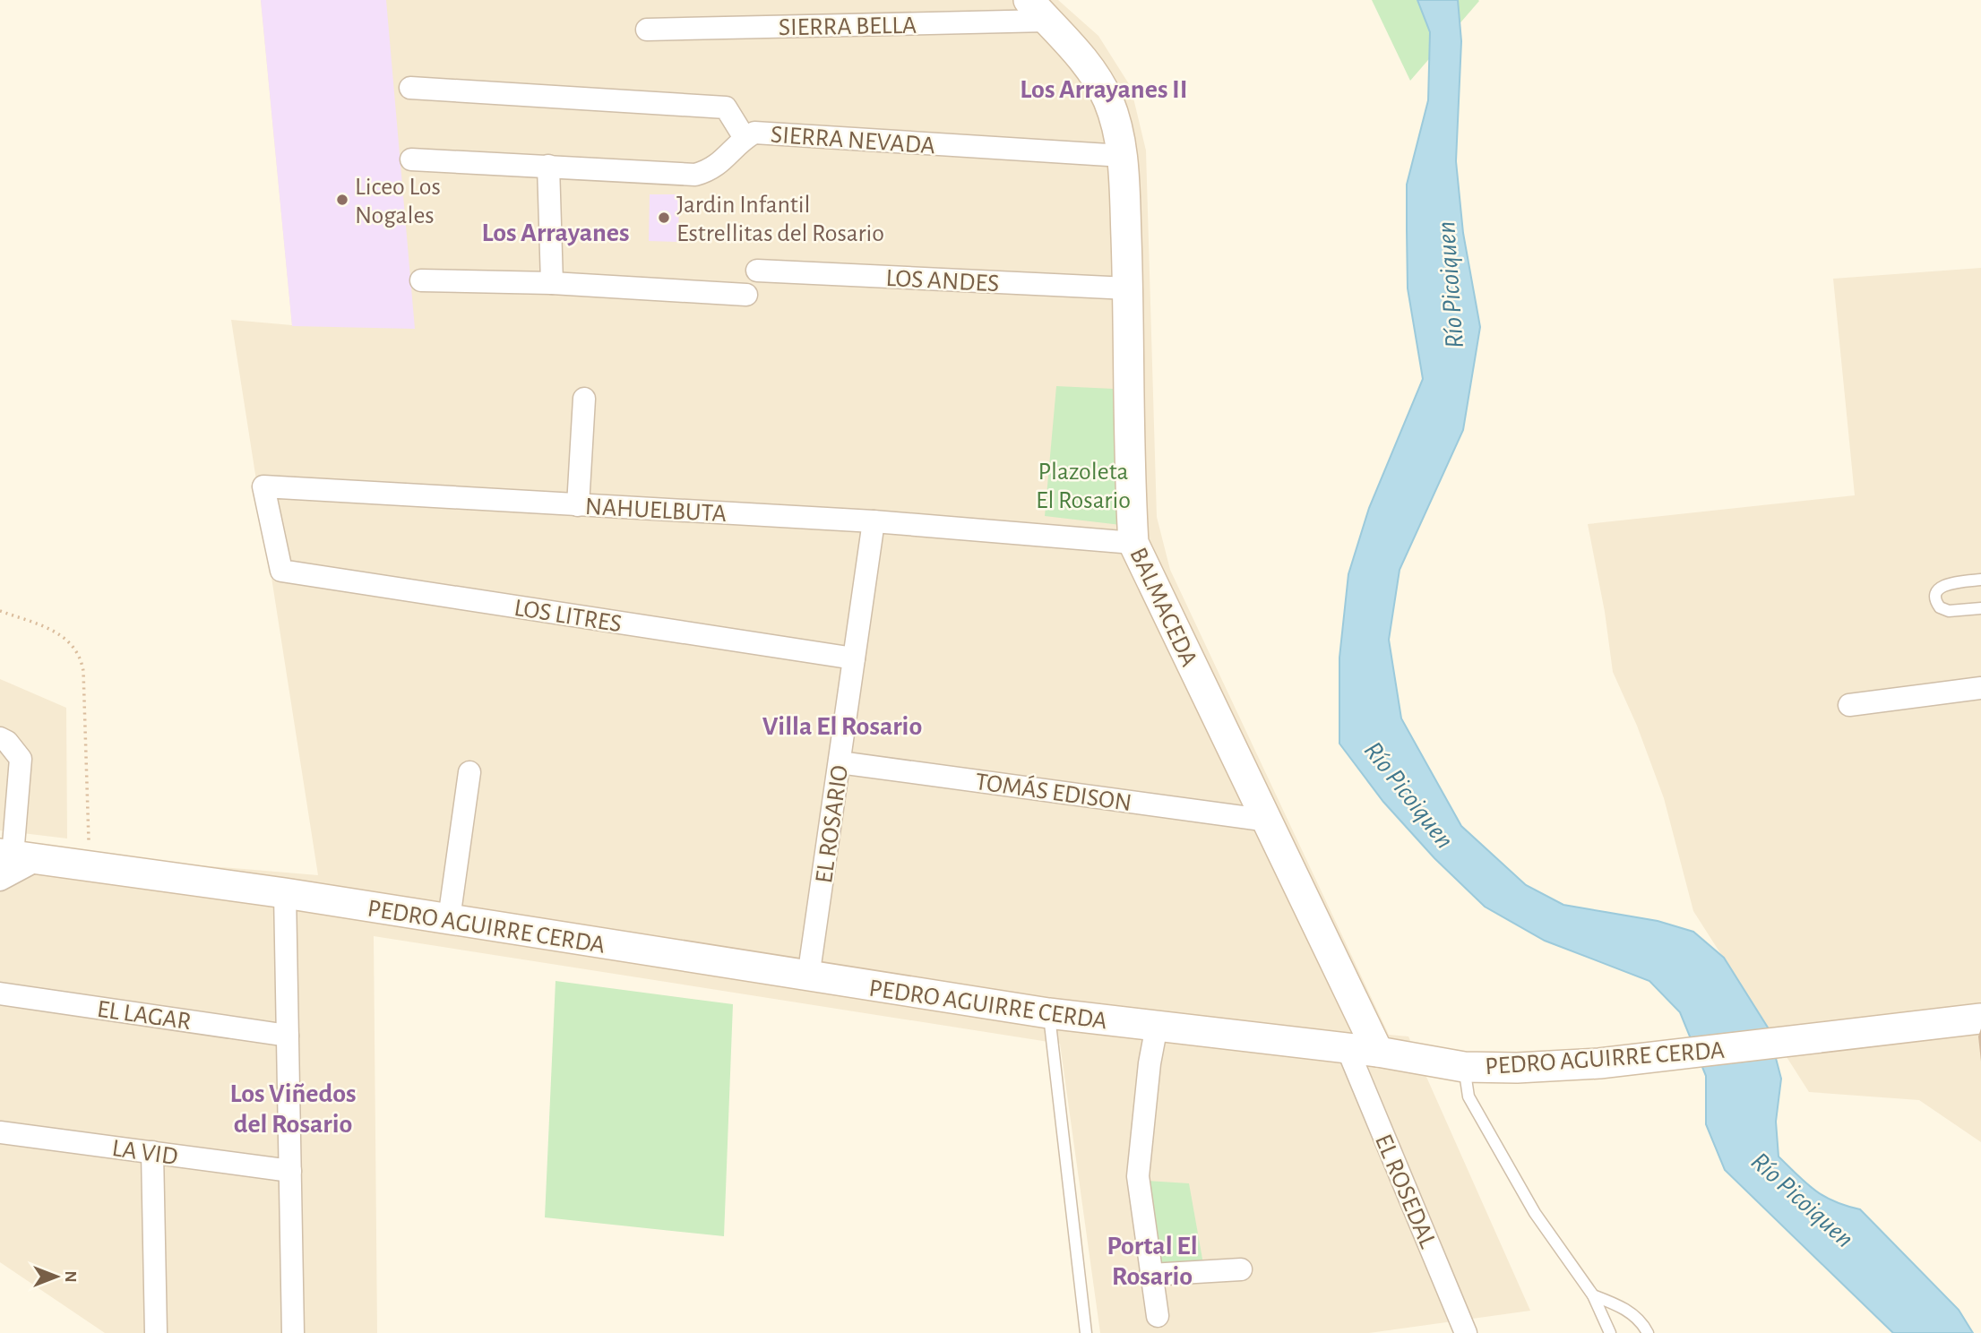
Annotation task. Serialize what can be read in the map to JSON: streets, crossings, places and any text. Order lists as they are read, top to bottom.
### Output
{
  "streets": {
    "main road": ["BALMACEDA", "PEDRO AGUIRRE CERDA"],
    "street": [
      "SIERRA BELLA",
      "SIERRA NEVADA",
      "LOS ANDES",
      "NAHUELBUTA",
      "LOS LITRES",
      "TOMÁS EDISON",
      "EL ROSARIO",
      "EL LAGAR",
      "LA VID",
      "EL ROSEDAL"
    ]
  },
  "crossings": [
    ["SIERRA BELLA", "BALMACEDA"],
    ["SIERRA NEVADA", "BALMACEDA"],
    ["LOS ANDES", "BALMACEDA"],
    ["NAHUELBUTA", "BALMACEDA"],
    ["NAHUELBUTA", "LOS LITRES"],
    ["NAHUELBUTA", "EL ROSARIO"],
    ["BALMACEDA", "TOMÁS EDISON"],
    ["BALMACEDA", "PEDRO AGUIRRE CERDA"],
    ["LOS LITRES", "EL ROSARIO"],
    ["TOMÁS EDISON", "EL ROSARIO"],
    ["EL ROSARIO", "PEDRO AGUIRRE CERDA"],
    ["PEDRO AGUIRRE CERDA", "EL ROSEDAL"]
  ],
  "districts": [
    "Los Arrayanes II",
    "Los Arrayanes",
    "Villa El Rosario",
    "Los Viñedos del Rosario",
    "Portal El Rosario"
  ],
  "water": ["Río Picoiquen"],
  "parks": ["Plazoleta El Rosario"],
  "places": ["Liceo Los Nogales", "Jardin Infantil Estrellitas del Rosario"],
  "north": "right"
}
